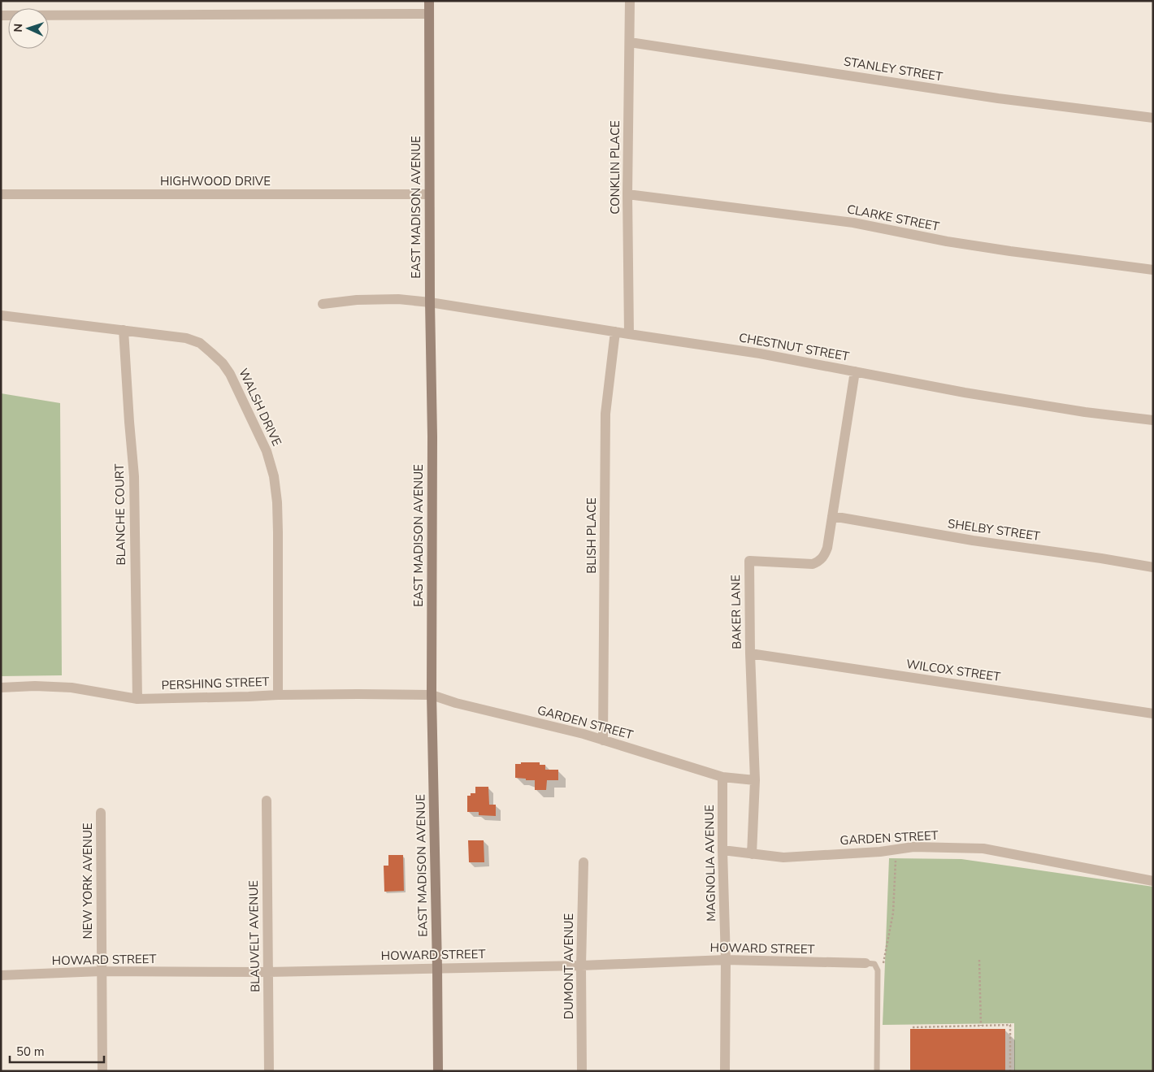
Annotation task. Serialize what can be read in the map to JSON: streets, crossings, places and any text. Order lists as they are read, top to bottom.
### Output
{
  "streets": {
    "main road": ["EAST MADISON AVENUE"],
    "street": [
      "STANLEY STREET",
      "CONKLIN PLACE",
      "HIGHWOOD DRIVE",
      "CLARKE STREET",
      "CHESTNUT STREET",
      "WALSH DRIVE",
      "BLANCHE COURT",
      "SHELBY STREET",
      "BLISH PLACE",
      "BAKER LANE",
      "WILCOX STREET",
      "PERSHING STREET",
      "GARDEN STREET",
      "MAGNOLIA AVENUE",
      "NEW YORK AVENUE",
      "BLAUVELT AVENUE",
      "HOWARD STREET",
      "DUMONT AVENUE"
    ]
  },
  "crossings": [
    ["STANLEY STREET", "CONKLIN PLACE"],
    ["CONKLIN PLACE", "CLARKE STREET"],
    ["CONKLIN PLACE", "CHESTNUT STREET"],
    ["HIGHWOOD DRIVE", "EAST MADISON AVENUE"],
    ["EAST MADISON AVENUE", "CHESTNUT STREET"],
    ["EAST MADISON AVENUE", "PERSHING STREET"],
    ["EAST MADISON AVENUE", "GARDEN STREET"],
    ["EAST MADISON AVENUE", "HOWARD STREET"],
    ["CHESTNUT STREET", "BLISH PLACE"],
    ["CHESTNUT STREET", "BAKER LANE"],
    ["WALSH DRIVE", "BLANCHE COURT"],
    ["WALSH DRIVE", "PERSHING STREET"],
    ["BLANCHE COURT", "PERSHING STREET"],
    ["SHELBY STREET", "BAKER LANE"],
    ["BLISH PLACE", "GARDEN STREET"],
    ["BAKER LANE", "WILCOX STREET"],
    ["BAKER LANE", "GARDEN STREET"],
    ["PERSHING STREET", "GARDEN STREET"],
    ["GARDEN STREET", "MAGNOLIA AVENUE"],
    ["MAGNOLIA AVENUE", "HOWARD STREET"],
    ["NEW YORK AVENUE", "HOWARD STREET"],
    ["BLAUVELT AVENUE", "HOWARD STREET"],
    ["HOWARD STREET", "DUMONT AVENUE"]
  ],
  "scale_bar": "50 m",
  "north": "left"
}
